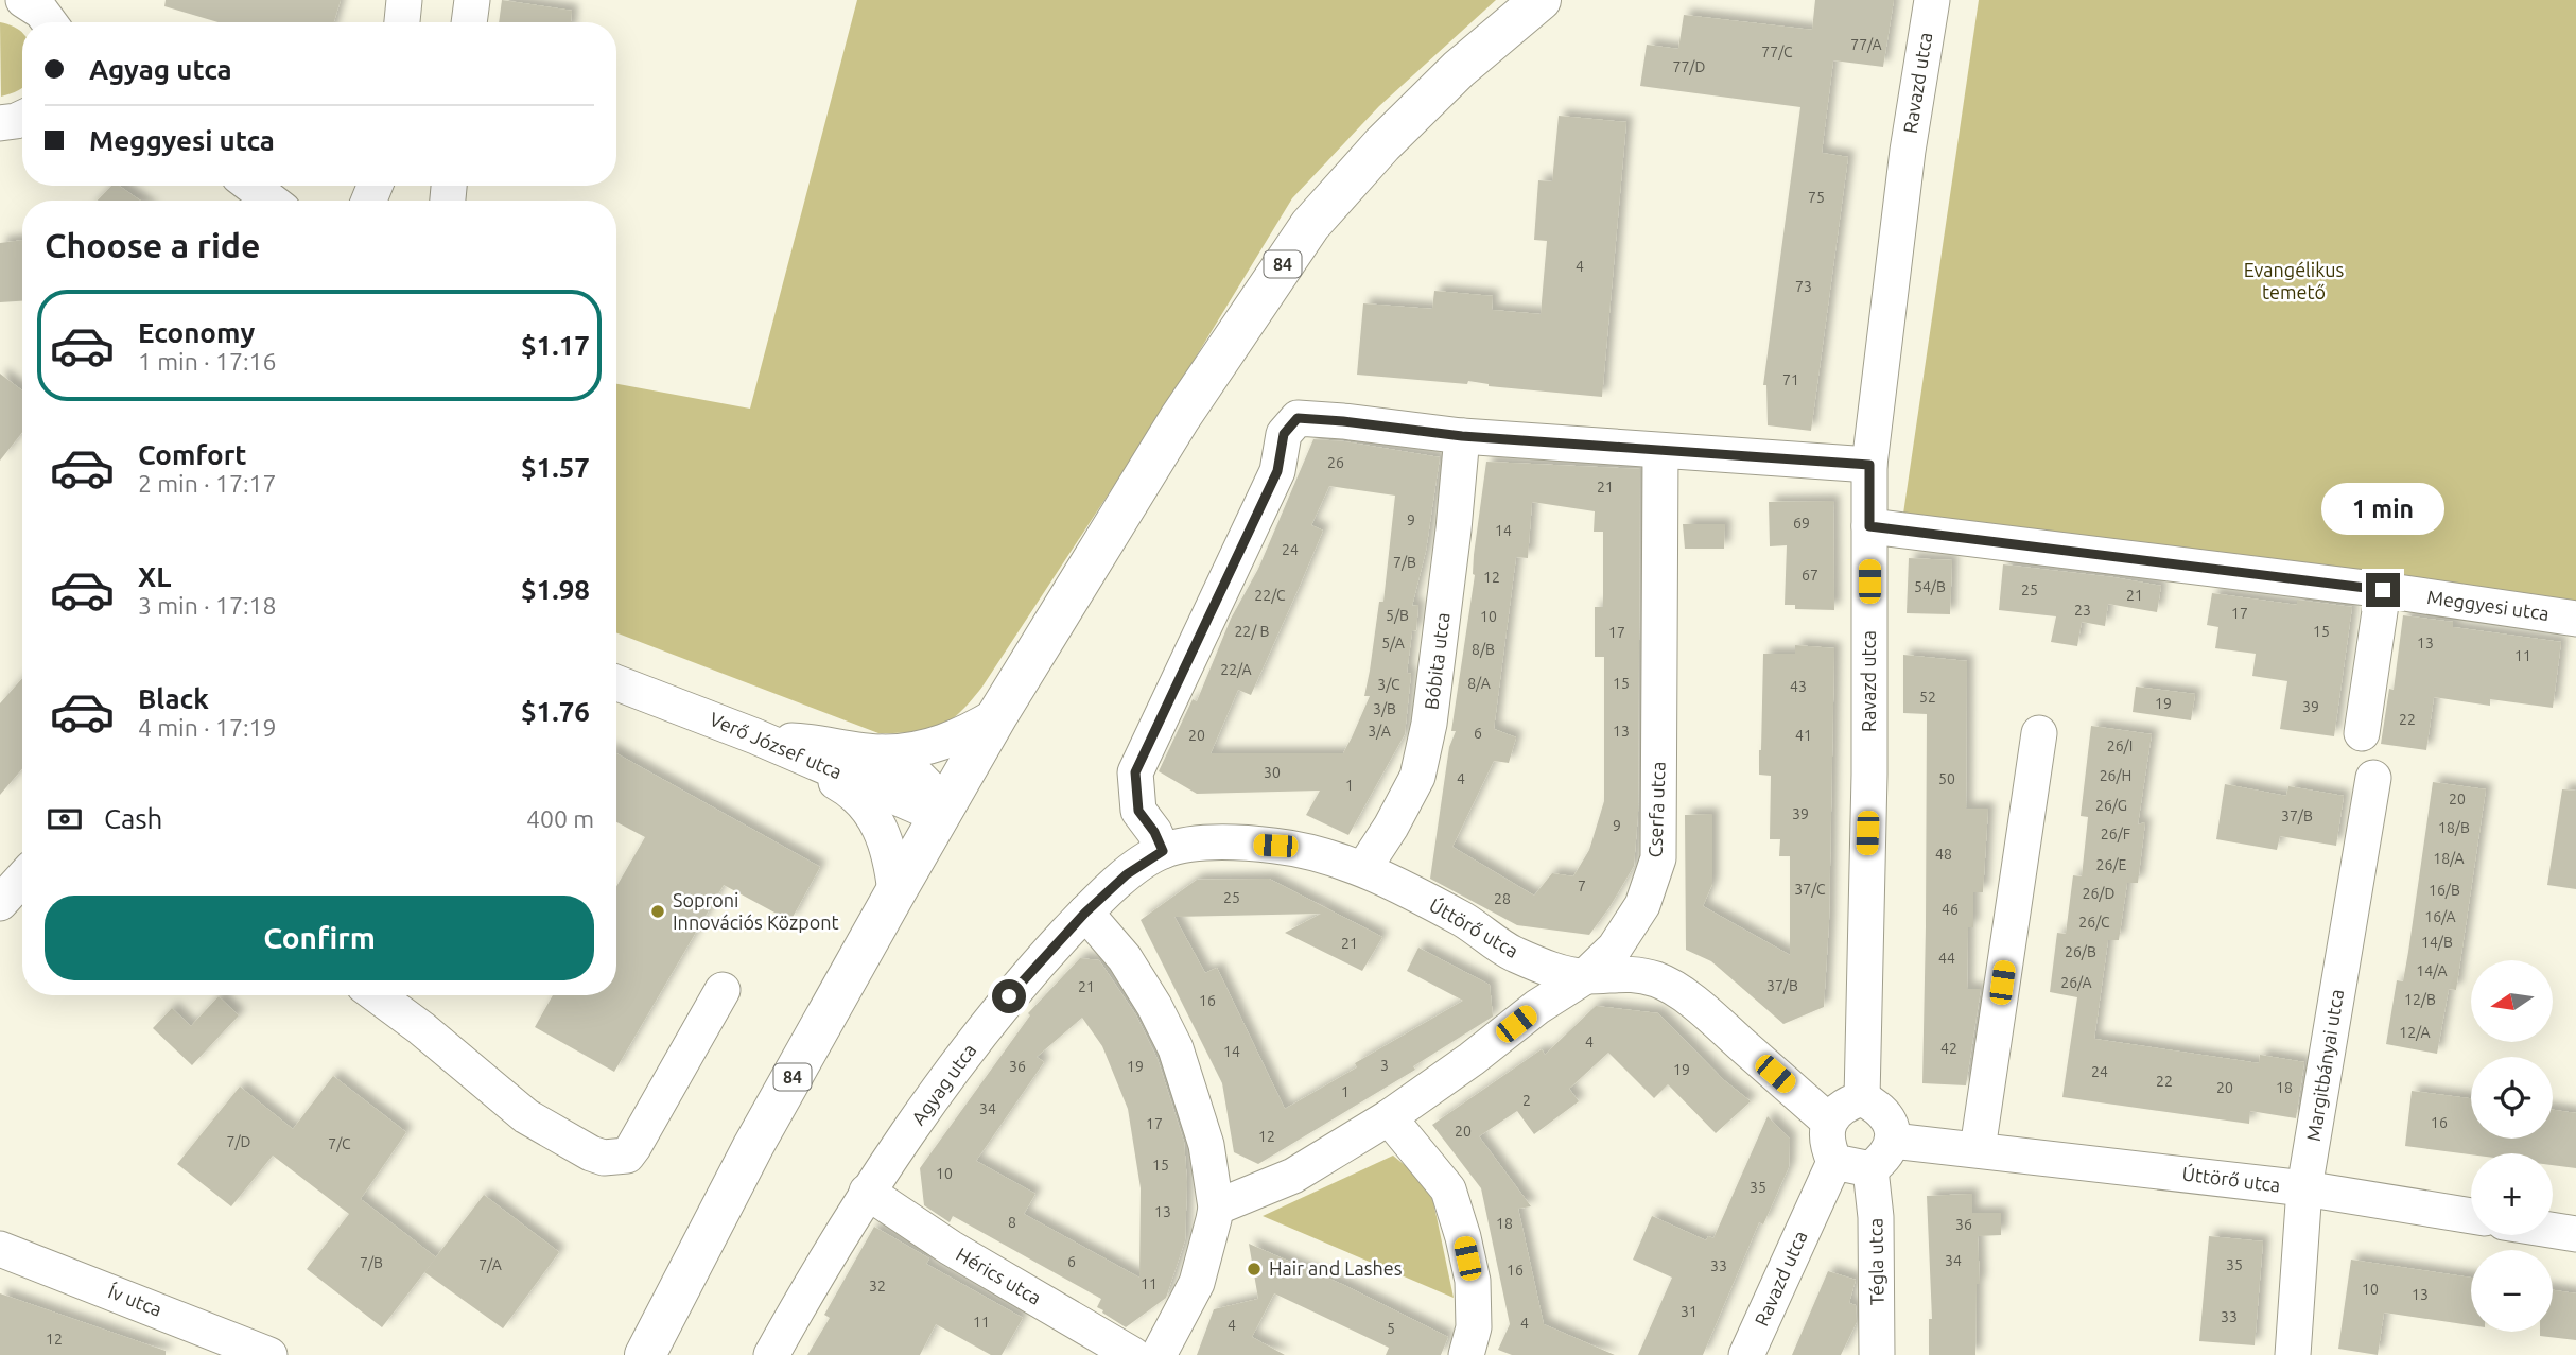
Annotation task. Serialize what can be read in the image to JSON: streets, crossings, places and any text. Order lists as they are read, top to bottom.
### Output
{
  "streets": {
    "main road": ["84"],
    "street": [
      "Ravazd utca",
      "Meggyesi utca",
      "Bóbita utca",
      "Verő József utca",
      "Cserfa utca",
      "Úttörő utca",
      "Margitbányai utca",
      "Agyag utca",
      "Tégla utca",
      "Hérics utca",
      "Ív utca"
    ]
  },
  "crossings": [
    ["Ravazd utca", "Meggyesi utca"],
    ["Ravazd utca", "Úttörő utca"],
    ["Ravazd utca", "Tégla utca"],
    ["84", "Verő József utca"],
    ["Bóbita utca", "Úttörő utca"],
    ["Cserfa utca", "Úttörő utca"],
    ["Úttörő utca", "Margitbányai utca"],
    ["Úttörő utca", "Agyag utca"],
    ["Úttörő utca", "Tégla utca"],
    ["Agyag utca", "Hérics utca"]
  ],
  "parks": ["Evangélikus temető"],
  "places": ["Soproni Innovációs Központ", "Hair and Lashes"],
  "house_numbers": [
    "77/A",
    "77/C",
    "77/D",
    "75",
    "4",
    "73",
    "71",
    "26",
    "21",
    "9",
    "69",
    "14",
    "24",
    "7/B",
    "67",
    "12",
    "54/B",
    "25",
    "22/C",
    "21",
    "23",
    "17",
    "5/B",
    "10",
    "22/ B",
    "15",
    "17",
    "5/A",
    "13",
    "8/B",
    "11",
    "22/A",
    "8/A",
    "15",
    "3/C",
    "43",
    "52",
    "19",
    "39",
    "3/B",
    "22",
    "3/A",
    "13",
    "6",
    "20",
    "41",
    "26/I",
    "30",
    "26/H",
    "4",
    "50",
    "1",
    "20",
    "26/G",
    "39",
    "37/B",
    "9",
    "18/B",
    "26/F",
    "48",
    "18/A",
    "26/E",
    "7",
    "37/C",
    "16/B",
    "26/D",
    "25",
    "28",
    "46",
    "16/A",
    "26/C",
    "14/B",
    "21",
    "26/B",
    "44",
    "14/A",
    "26/A",
    "37/B",
    "21",
    "12/B",
    "16",
    "12/A",
    "4",
    "42",
    "14",
    "3",
    "36",
    "19",
    "19",
    "24",
    "22",
    "20",
    "18",
    "1",
    "2",
    "34",
    "16",
    "17",
    "20",
    "12",
    "7/D",
    "7/C",
    "15",
    "10",
    "35",
    "13",
    "8",
    "18",
    "36",
    "34",
    "6",
    "7/B",
    "7/A",
    "35",
    "33",
    "16",
    "11",
    "32",
    "10",
    "13",
    "31",
    "33",
    "11",
    "4",
    "4",
    "5",
    "12"
  ],
  "north": "left",
  "page": {
    "banner": ["Agyag utca", "Meggyesi utca"],
    "heading": "Choose a ride",
    "list": [
      {
        "name": "Economy",
        "note": "1 min · 17:16",
        "value": "$1.17"
      },
      {
        "name": "Comfort",
        "note": "2 min · 17:17",
        "value": "$1.57"
      },
      {
        "name": "XL",
        "note": "3 min · 17:18",
        "value": "$1.98"
      },
      {
        "name": "Black",
        "note": "4 min · 17:19",
        "value": "$1.76"
      }
    ],
    "bubble": "1 min",
    "pay": ["Cash", "400 m"],
    "buttons": "Confirm",
    "map_buttons": ["+", "−"]
  }
}
